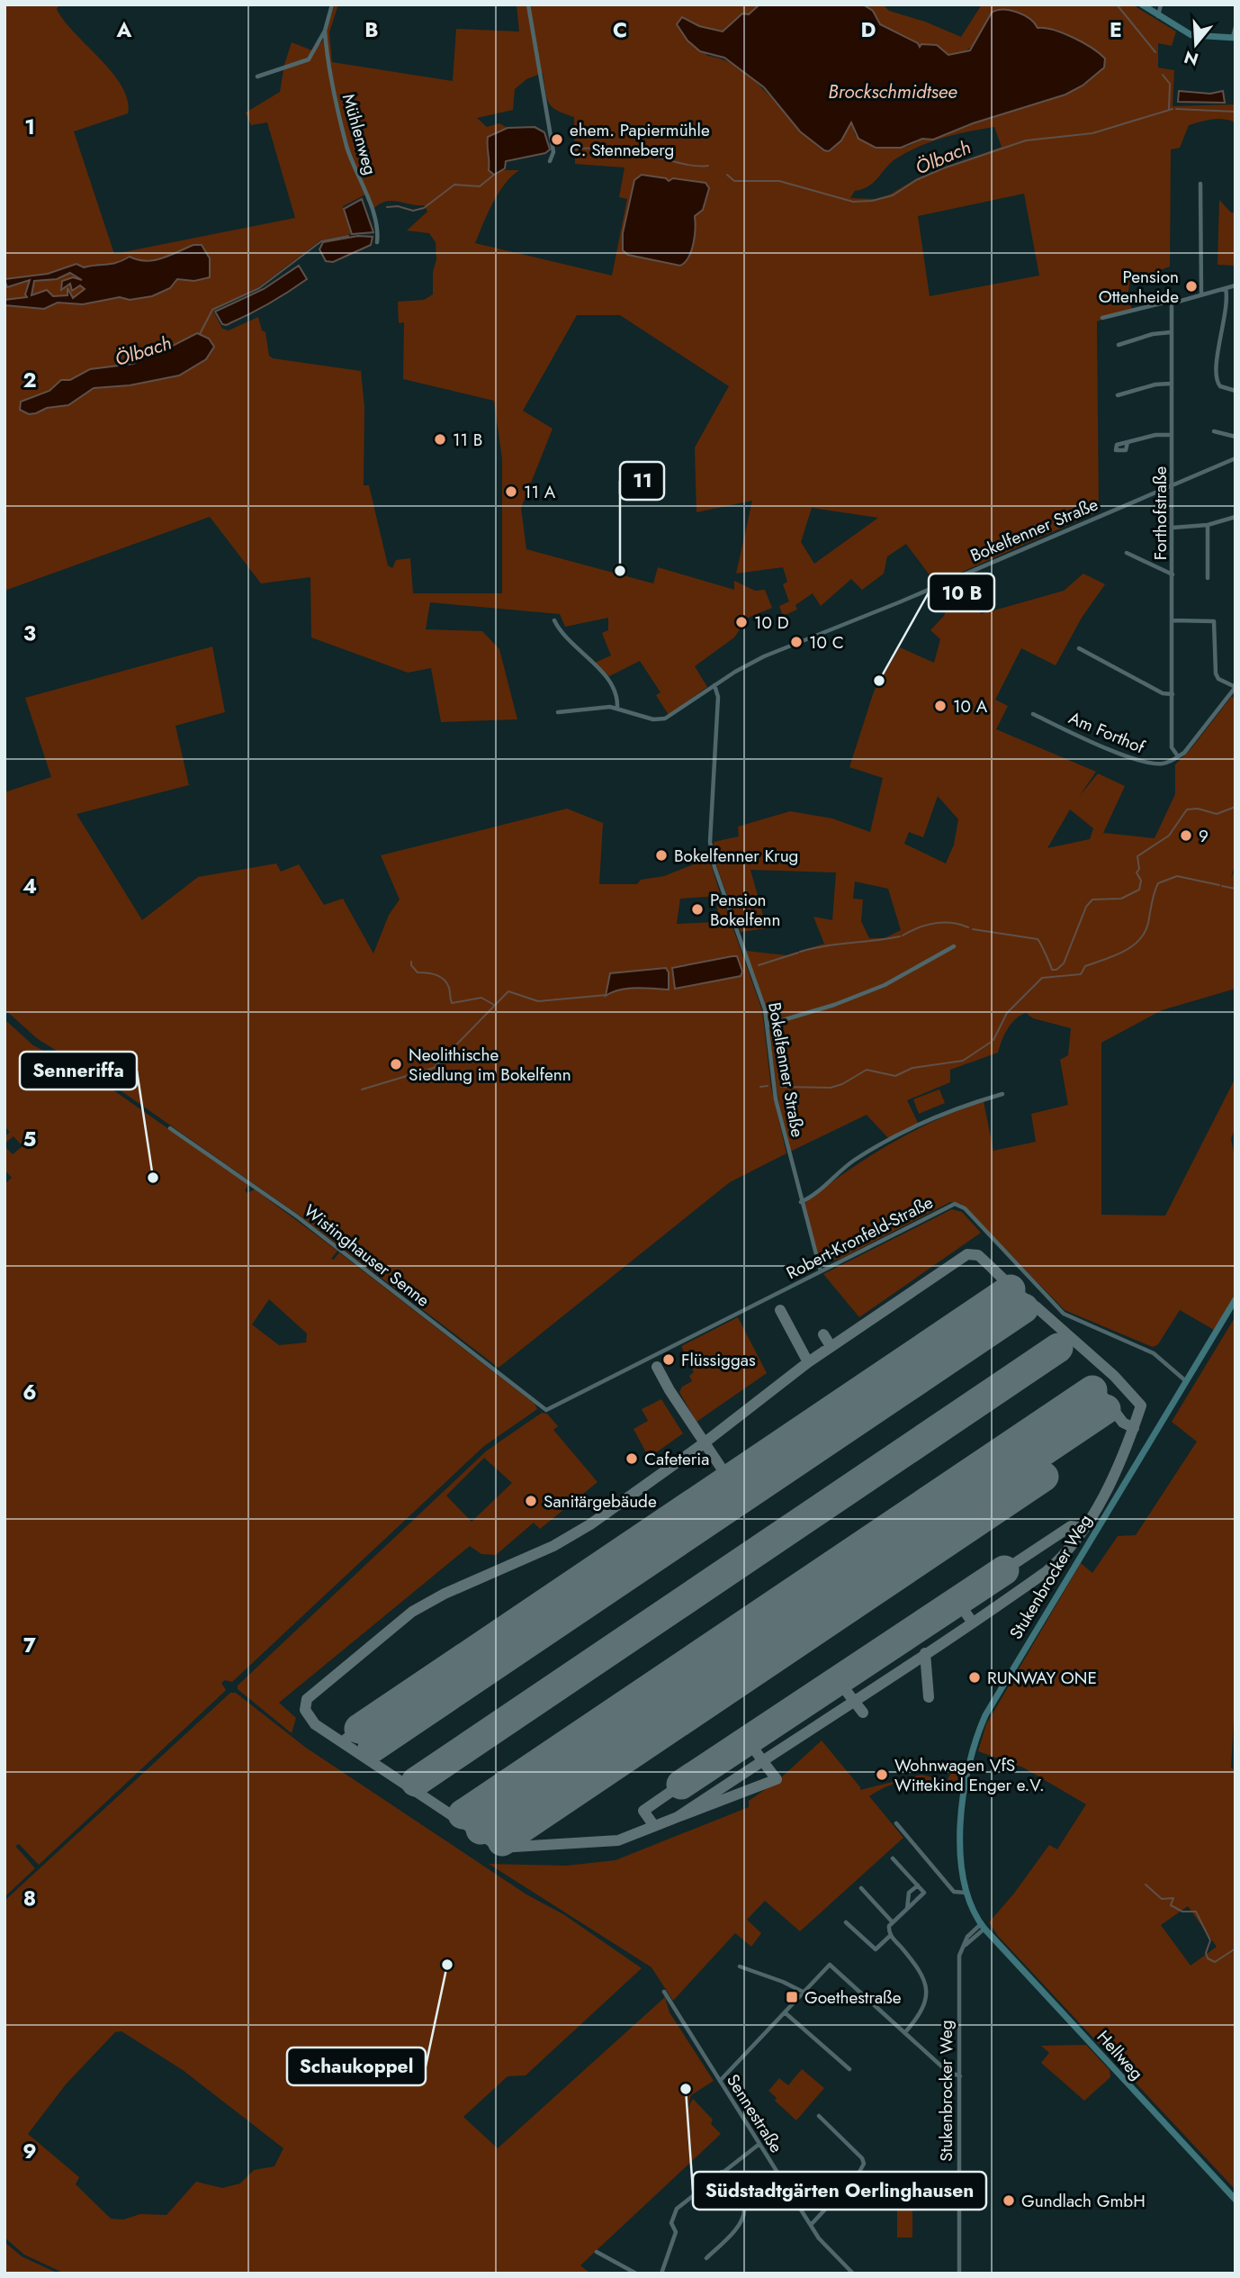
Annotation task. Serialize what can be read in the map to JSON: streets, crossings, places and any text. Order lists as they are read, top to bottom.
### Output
{
  "streets": {
    "street": [
      "Mühlenweg",
      "Forthofstraße",
      "Bokelfenner Straße",
      "Am Forthof",
      "Robert-Kronfeld-Straße",
      "Wistinghauser Senne",
      "Stukenbrocker Weg",
      "Hellweg",
      "Sennestraße"
    ]
  },
  "crossings": [
    ["Forthofstraße", "Bokelfenner Straße"],
    ["Forthofstraße", "Am Forthof"],
    ["Bokelfenner Straße", "Robert-Kronfeld-Straße"],
    ["Robert-Kronfeld-Straße", "Wistinghauser Senne"],
    ["Robert-Kronfeld-Straße", "Stukenbrocker Weg"],
    ["Stukenbrocker Weg", "Hellweg"]
  ],
  "water": ["Brockschmidtsee", "Ölbach"],
  "places": {
    "other": [
      "ehem. Papiermühle C. Stenneberg",
      "Pension Ottenheide",
      "11 B",
      "11 A",
      "11",
      "10 D",
      "10 C",
      "10 B",
      "10 A",
      "9",
      "Bokelfenner Krug",
      "Pension Bokelfenn",
      "Neolithische Siedlung im Bokelfenn",
      "Senneriffa",
      "Flüssiggas",
      "Cafeteria",
      "Sanitärgebäude",
      "RUNWAY ONE",
      "Wohnwagen VfS Wittekind Enger e.V.",
      "Schaukoppel",
      "Südstadtgärten Oerlinghausen",
      "Gundlach GmbH"
    ],
    "transit": ["Goethestraße"]
  },
  "north": "bottom",
  "grid": {
    "columns": [
      "A",
      "B",
      "C",
      "D",
      "E"
    ],
    "rows": [
      "1",
      "2",
      "3",
      "4",
      "5",
      "6",
      "7",
      "8",
      "9"
    ]
  }
}
